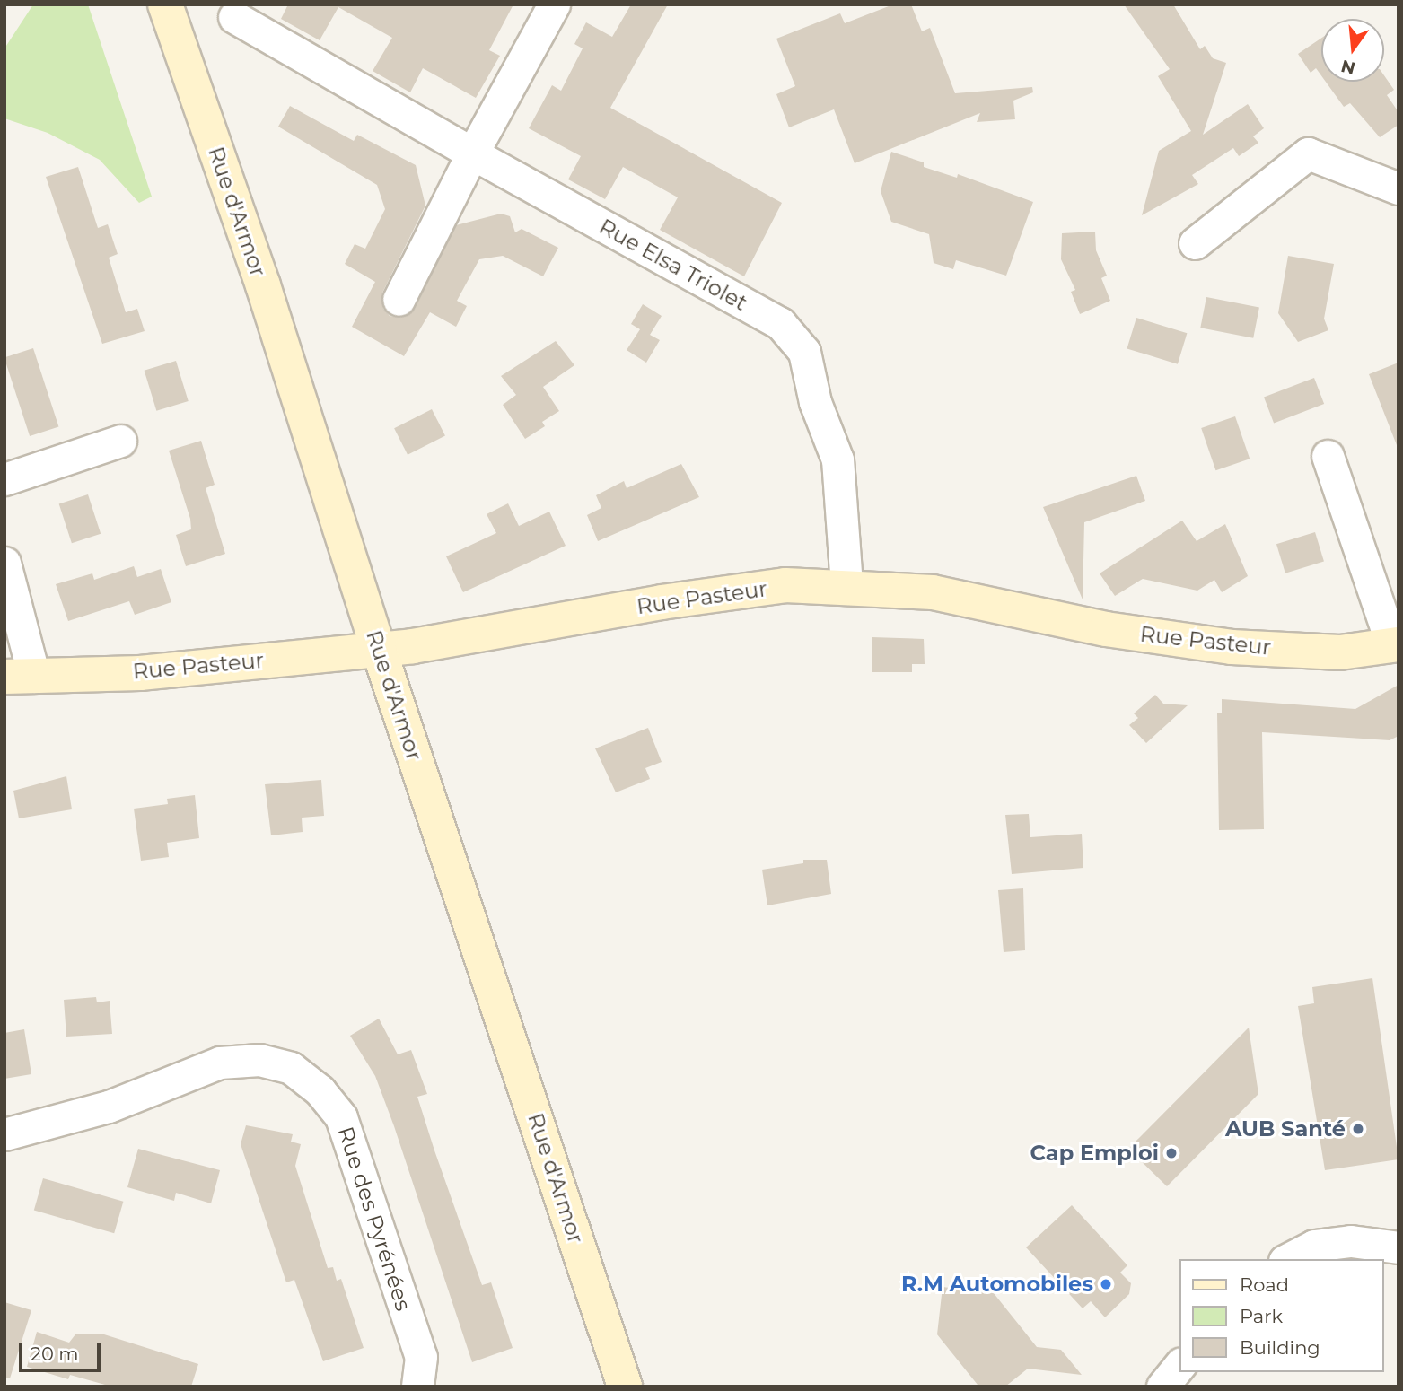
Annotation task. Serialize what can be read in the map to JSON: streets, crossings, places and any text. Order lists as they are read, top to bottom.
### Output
{
  "streets": {
    "main road": ["Rue d'Armor", "Rue Pasteur"],
    "street": ["Rue Elsa Triolet", "Rue des Pyrénées"]
  },
  "crossings": [
    ["Rue d'Armor", "Rue Pasteur"],
    ["Rue Elsa Triolet", "Rue Pasteur"]
  ],
  "places": ["AUB Santé", "Cap Emploi", "R.M Automobiles"],
  "legend": ["Road", "Park", "Building"],
  "scale_bar": "20 m",
  "north": "bottom"
}
